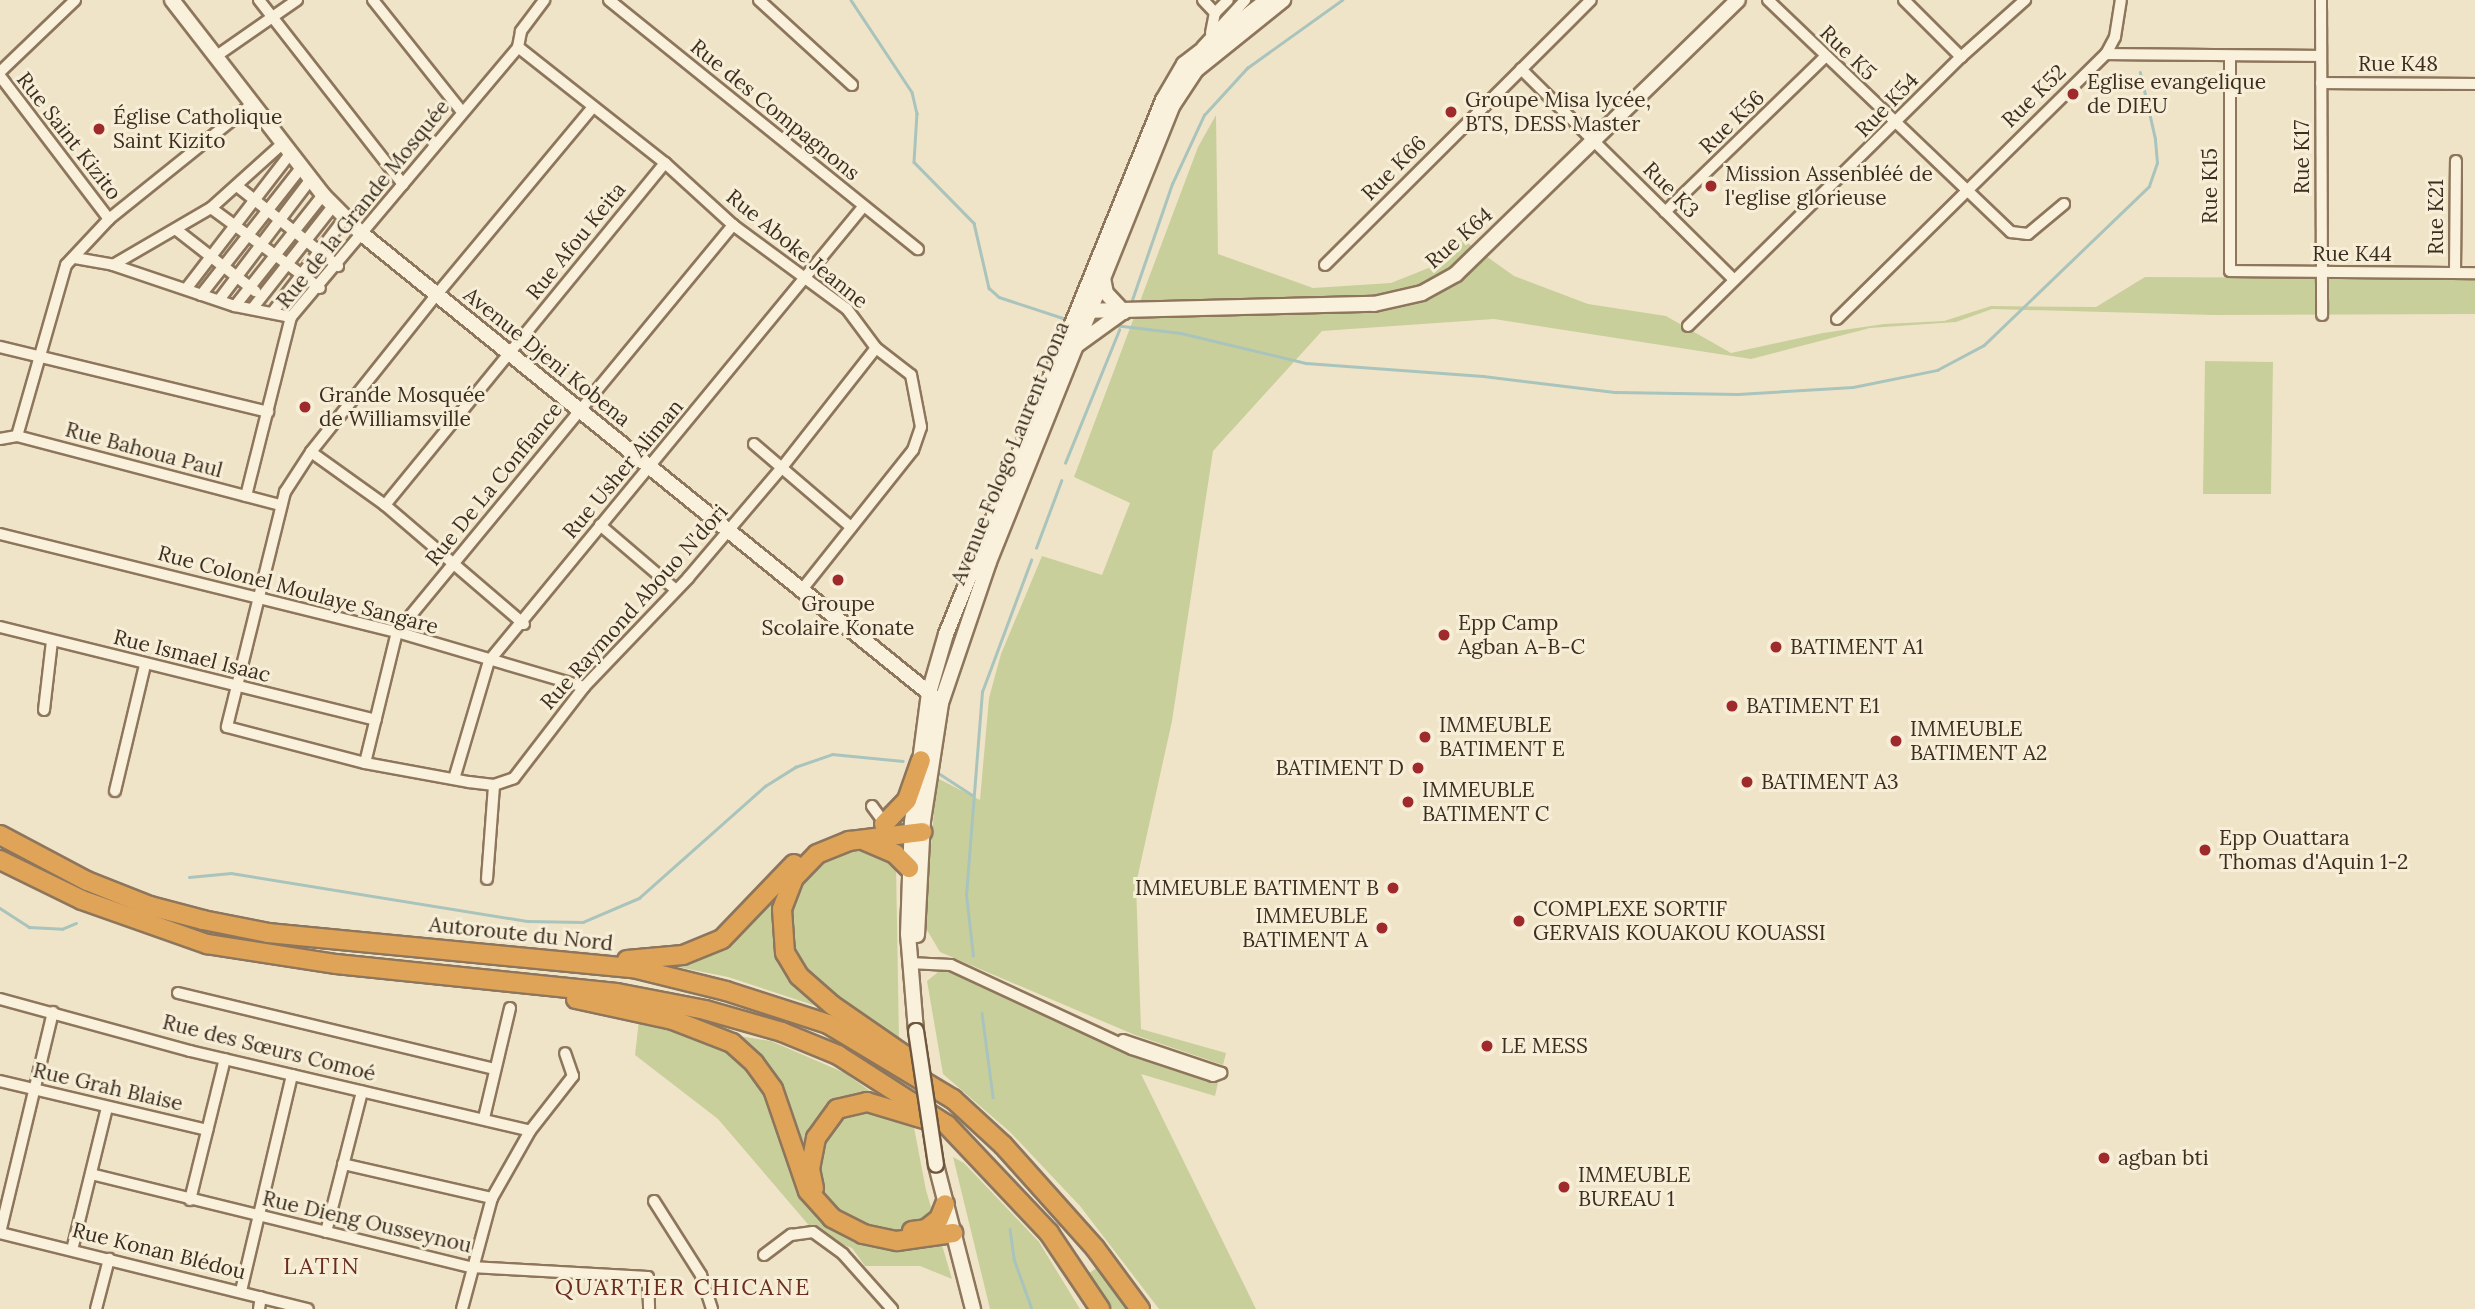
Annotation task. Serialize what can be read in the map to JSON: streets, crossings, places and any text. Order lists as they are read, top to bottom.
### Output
{
  "streets": {
    "highway": ["Autoroute du Nord"],
    "main road": ["Rue K64", "Avenue Djeni Kobena", "Avenue Fologo Laurent Dona"],
    "street": [
      "Rue K5",
      "Rue K48",
      "Rue K52",
      "Rue K54",
      "Rue des Compagnons",
      "Rue K56",
      "Rue Saint Kizito",
      "Rue K17",
      "Rue K66",
      "Rue K15",
      "Rue K3",
      "Rue de la Grande Mosquée",
      "Rue K21",
      "Rue Afou Keita",
      "Rue Aboke Jeanne",
      "Rue K44",
      "Rue Bahoua Paul",
      "Rue Usher Aliman",
      "Rue De La Confiance",
      "Rue Colonel Moulaye Sangare",
      "Rue Raymond Abouo N'dori",
      "Rue Ismael Isaac",
      "Rue des Sœurs Comoé",
      "Rue Grah Blaise",
      "Rue Dieng Ousseynou",
      "Rue Konan Blédou"
    ]
  },
  "crossings": [
    ["Rue K5", "Rue K52"],
    ["Rue K5", "Rue K54"],
    ["Rue K5", "Rue K56"],
    ["Rue K48", "Rue K17"],
    ["Rue K54", "Rue K3"],
    ["Rue des Compagnons", "Rue Usher Aliman"],
    ["Rue K56", "Rue K3"],
    ["Rue K17", "Rue K44"],
    ["Rue K66", "Rue K3"],
    ["Rue K15", "Rue K44"],
    ["Rue K3", "Rue K64"],
    ["Rue de la Grande Mosquée", "Rue Aboke Jeanne"],
    ["Rue de la Grande Mosquée", "Avenue Djeni Kobena"],
    ["Rue de la Grande Mosquée", "Rue Bahoua Paul"],
    ["Rue K21", "Rue K44"],
    ["Rue K64", "Avenue Fologo Laurent Dona"],
    ["Rue Afou Keita", "Rue Aboke Jeanne"],
    ["Rue Afou Keita", "Avenue Djeni Kobena"],
    ["Rue Aboke Jeanne", "Avenue Djeni Kobena"],
    ["Rue Aboke Jeanne", "Rue Usher Aliman"],
    ["Rue Aboke Jeanne", "Rue De La Confiance"],
    ["Rue Aboke Jeanne", "Rue Raymond Abouo N'dori"],
    ["Avenue Djeni Kobena", "Avenue Fologo Laurent Dona"],
    ["Avenue Djeni Kobena", "Rue Usher Aliman"],
    ["Avenue Djeni Kobena", "Rue De La Confiance"],
    ["Avenue Djeni Kobena", "Rue Raymond Abouo N'dori"],
    ["Rue Usher Aliman", "Rue Colonel Moulaye Sangare"],
    ["Rue De La Confiance", "Rue Colonel Moulaye Sangare"],
    ["Rue De La Confiance", "Rue Ismael Isaac"],
    ["Rue Colonel Moulaye Sangare", "Rue Raymond Abouo N'dori"]
  ],
  "districts": ["LATIN", "QUARTIER CHICANE"],
  "places": [
    "Eglise evangelique de DIEU",
    "Groupe Misa lycée, BTS, DESS Master",
    "Église Catholique Saint Kizito",
    "Mission Assenbléé de l'eglise glorieuse",
    "Grande Mosquée de Williamsville",
    "Groupe Scolaire Konate",
    "Epp Camp Agban A-B-C",
    "BATIMENT A1",
    "BATIMENT E1",
    "IMMEUBLE BATIMENT E",
    "IMMEUBLE BATIMENT A2",
    "BATIMENT D",
    "BATIMENT A3",
    "IMMEUBLE BATIMENT C",
    "Epp Ouattara Thomas d'Aquin 1-2",
    "IMMEUBLE BATIMENT B",
    "COMPLEXE SORTIF GERVAIS KOUAKOU KOUASSI",
    "IMMEUBLE BATIMENT A",
    "LE MESS",
    "agban bti",
    "IMMEUBLE BUREAU 1"
  ]
}
